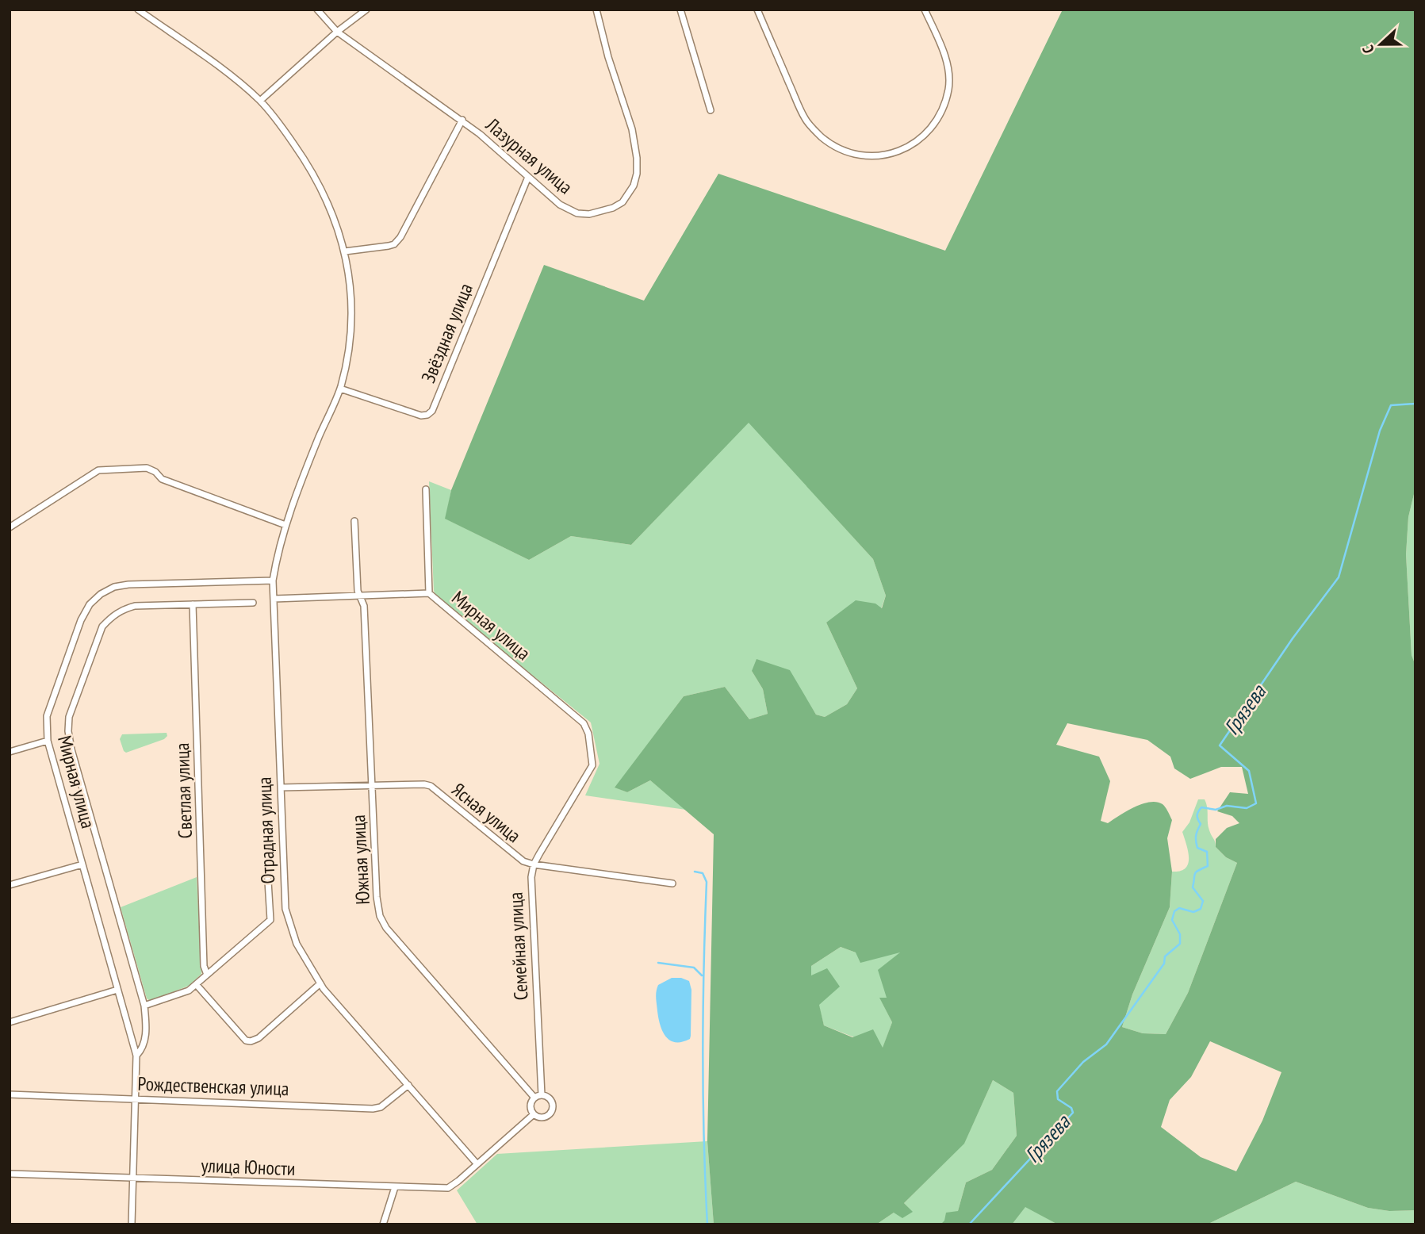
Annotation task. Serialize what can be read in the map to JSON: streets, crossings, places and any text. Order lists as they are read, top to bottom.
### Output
{
  "streets": {
    "street": [
      "Лазурная улица",
      "Звёздная улица",
      "Мирная улица",
      "Светлая улица",
      "Ясная улица",
      "Отрадная улица",
      "Южная улица",
      "Семейная улица",
      "Рождественская улица",
      "улица Юности"
    ]
  },
  "crossings": [
    ["Лазурная улица", "Звёздная улица"],
    ["Звёздная улица", "Отрадная улица"],
    ["Мирная улица", "Светлая улица"],
    ["Мирная улица", "Отрадная улица"],
    ["Мирная улица", "Южная улица"],
    ["Мирная улица", "Семейная улица"],
    ["Мирная улица", "Рождественская улица"],
    ["Мирная улица", "улица Юности"],
    ["Ясная улица", "Отрадная улица"],
    ["Ясная улица", "Южная улица"],
    ["Ясная улица", "Семейная улица"],
    ["Отрадная улица", "Рождественская улица"],
    ["Отрадная улица", "улица Юности"],
    ["Южная улица", "Семейная улица"],
    ["Южная улица", "улица Юности"],
    ["Семейная улица", "улица Юности"]
  ],
  "water": ["Грязева"],
  "north": "left"
}
